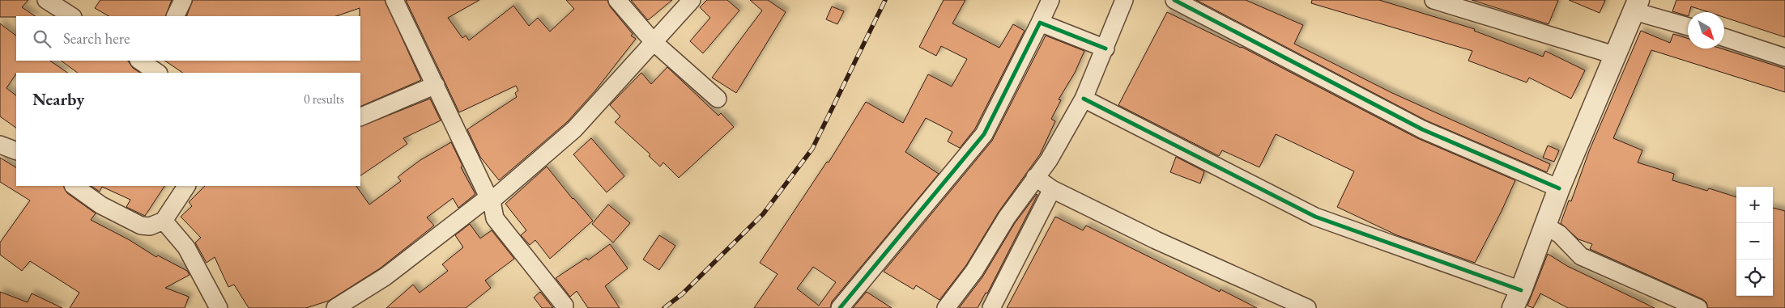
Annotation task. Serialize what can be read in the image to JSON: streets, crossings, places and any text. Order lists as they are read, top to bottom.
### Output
{
  "north": "bottom right",
  "page": {
    "search": "Search here",
    "heading": ["Nearby", "0 results"],
    "map_buttons": ["+", "−"]
  }
}
